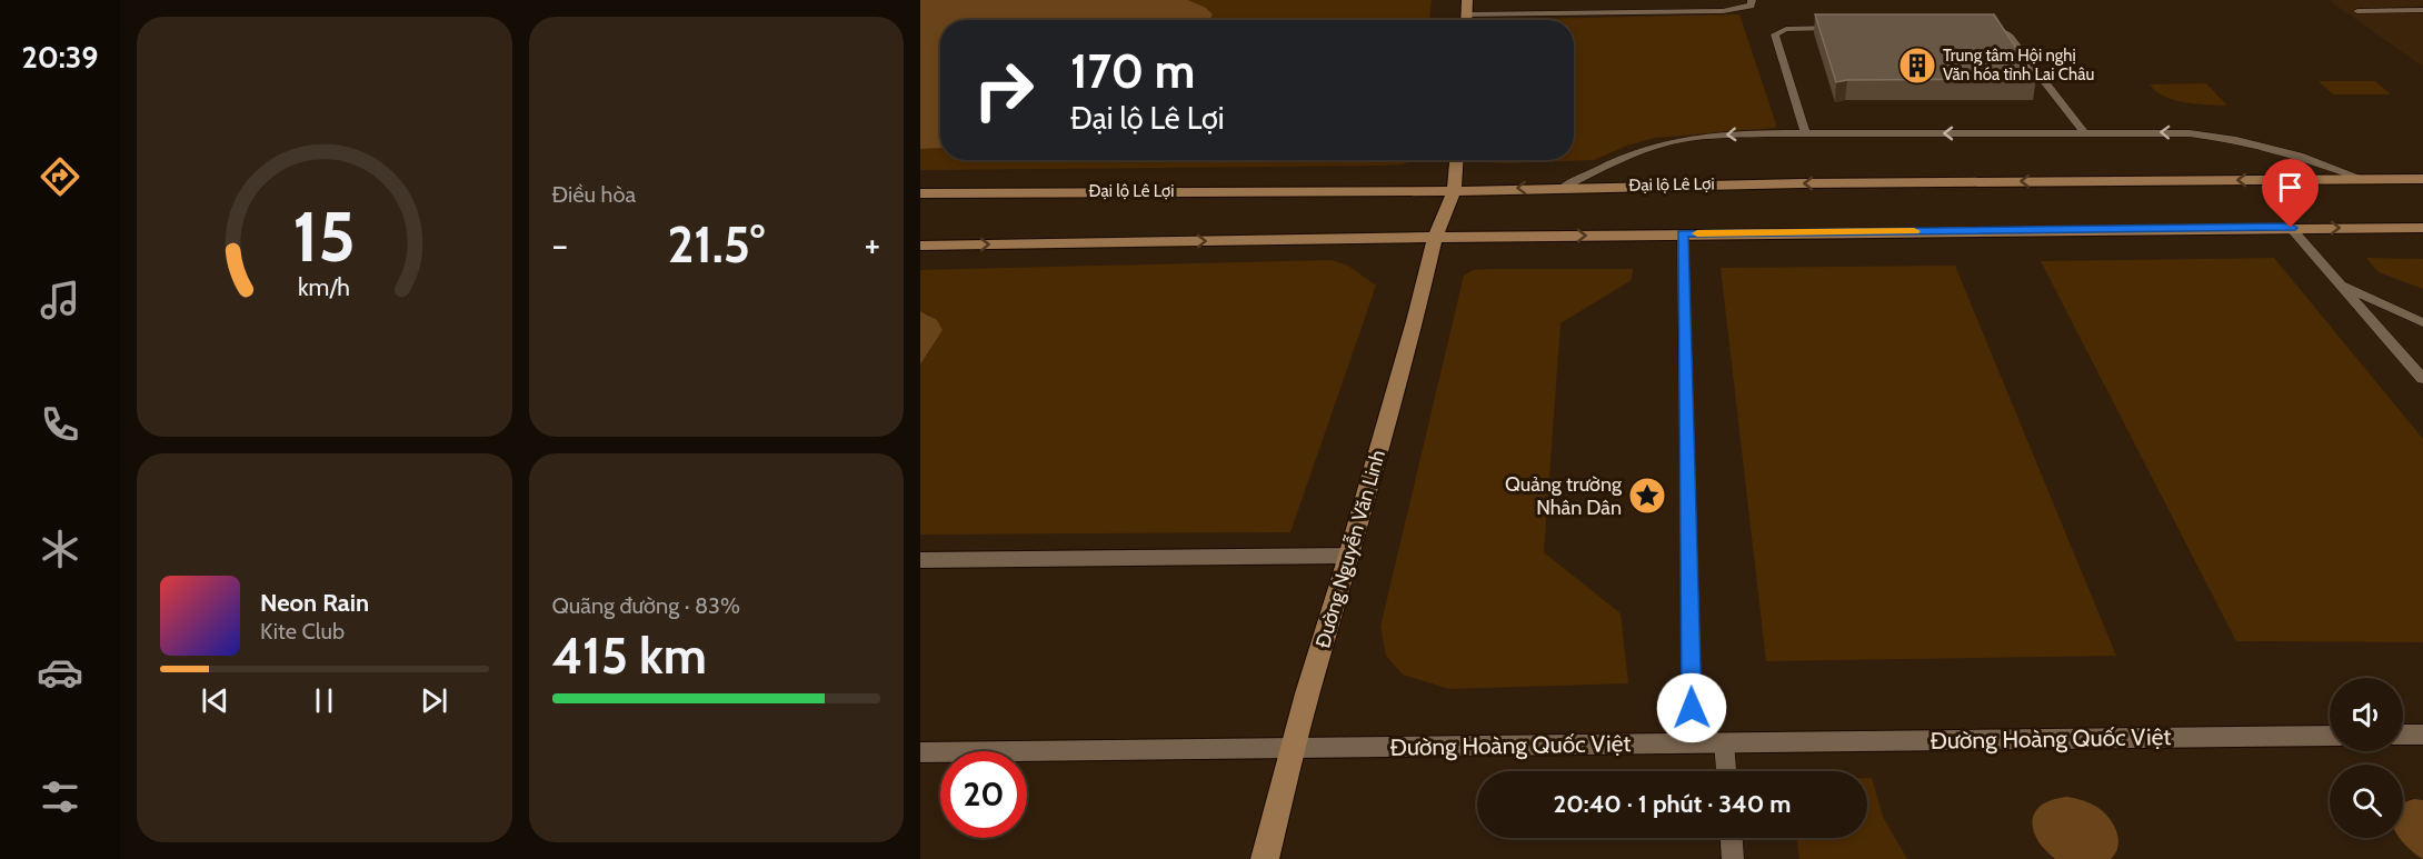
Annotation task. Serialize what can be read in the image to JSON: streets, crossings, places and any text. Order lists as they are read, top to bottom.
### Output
{
  "streets": {
    "main road": ["Đại lộ Lê Lợi", "Đường Nguyễn Văn Linh"],
    "street": ["Đường Hoàng Quốc Việt"]
  },
  "crossings": [
    ["Đại lộ Lê Lợi", "Đường Nguyễn Văn Linh"],
    ["Đường Nguyễn Văn Linh", "Đường Hoàng Quốc Việt"]
  ],
  "places": {
    "building": ["Trung tâm Hội nghị Văn hóa tỉnh Lai Châu"],
    "place": ["Quảng trường Nhân Dân"]
  },
  "page": {
    "tabs": "20:39",
    "tile": [
      "Điều hòa",
      ["Quãng đường · 83%", "415 km"]
    ],
    "turn": ["170 m", "Đại lộ Lê Lợi"],
    "heat": ["−", "21.5°", "+"],
    "song": ["Neon Rain", "Kite Club"],
    "limit": "20",
    "trip": "20:40 · 1 phút · 340 m",
    "gauge": ["15", "km/h"]
  }
}
